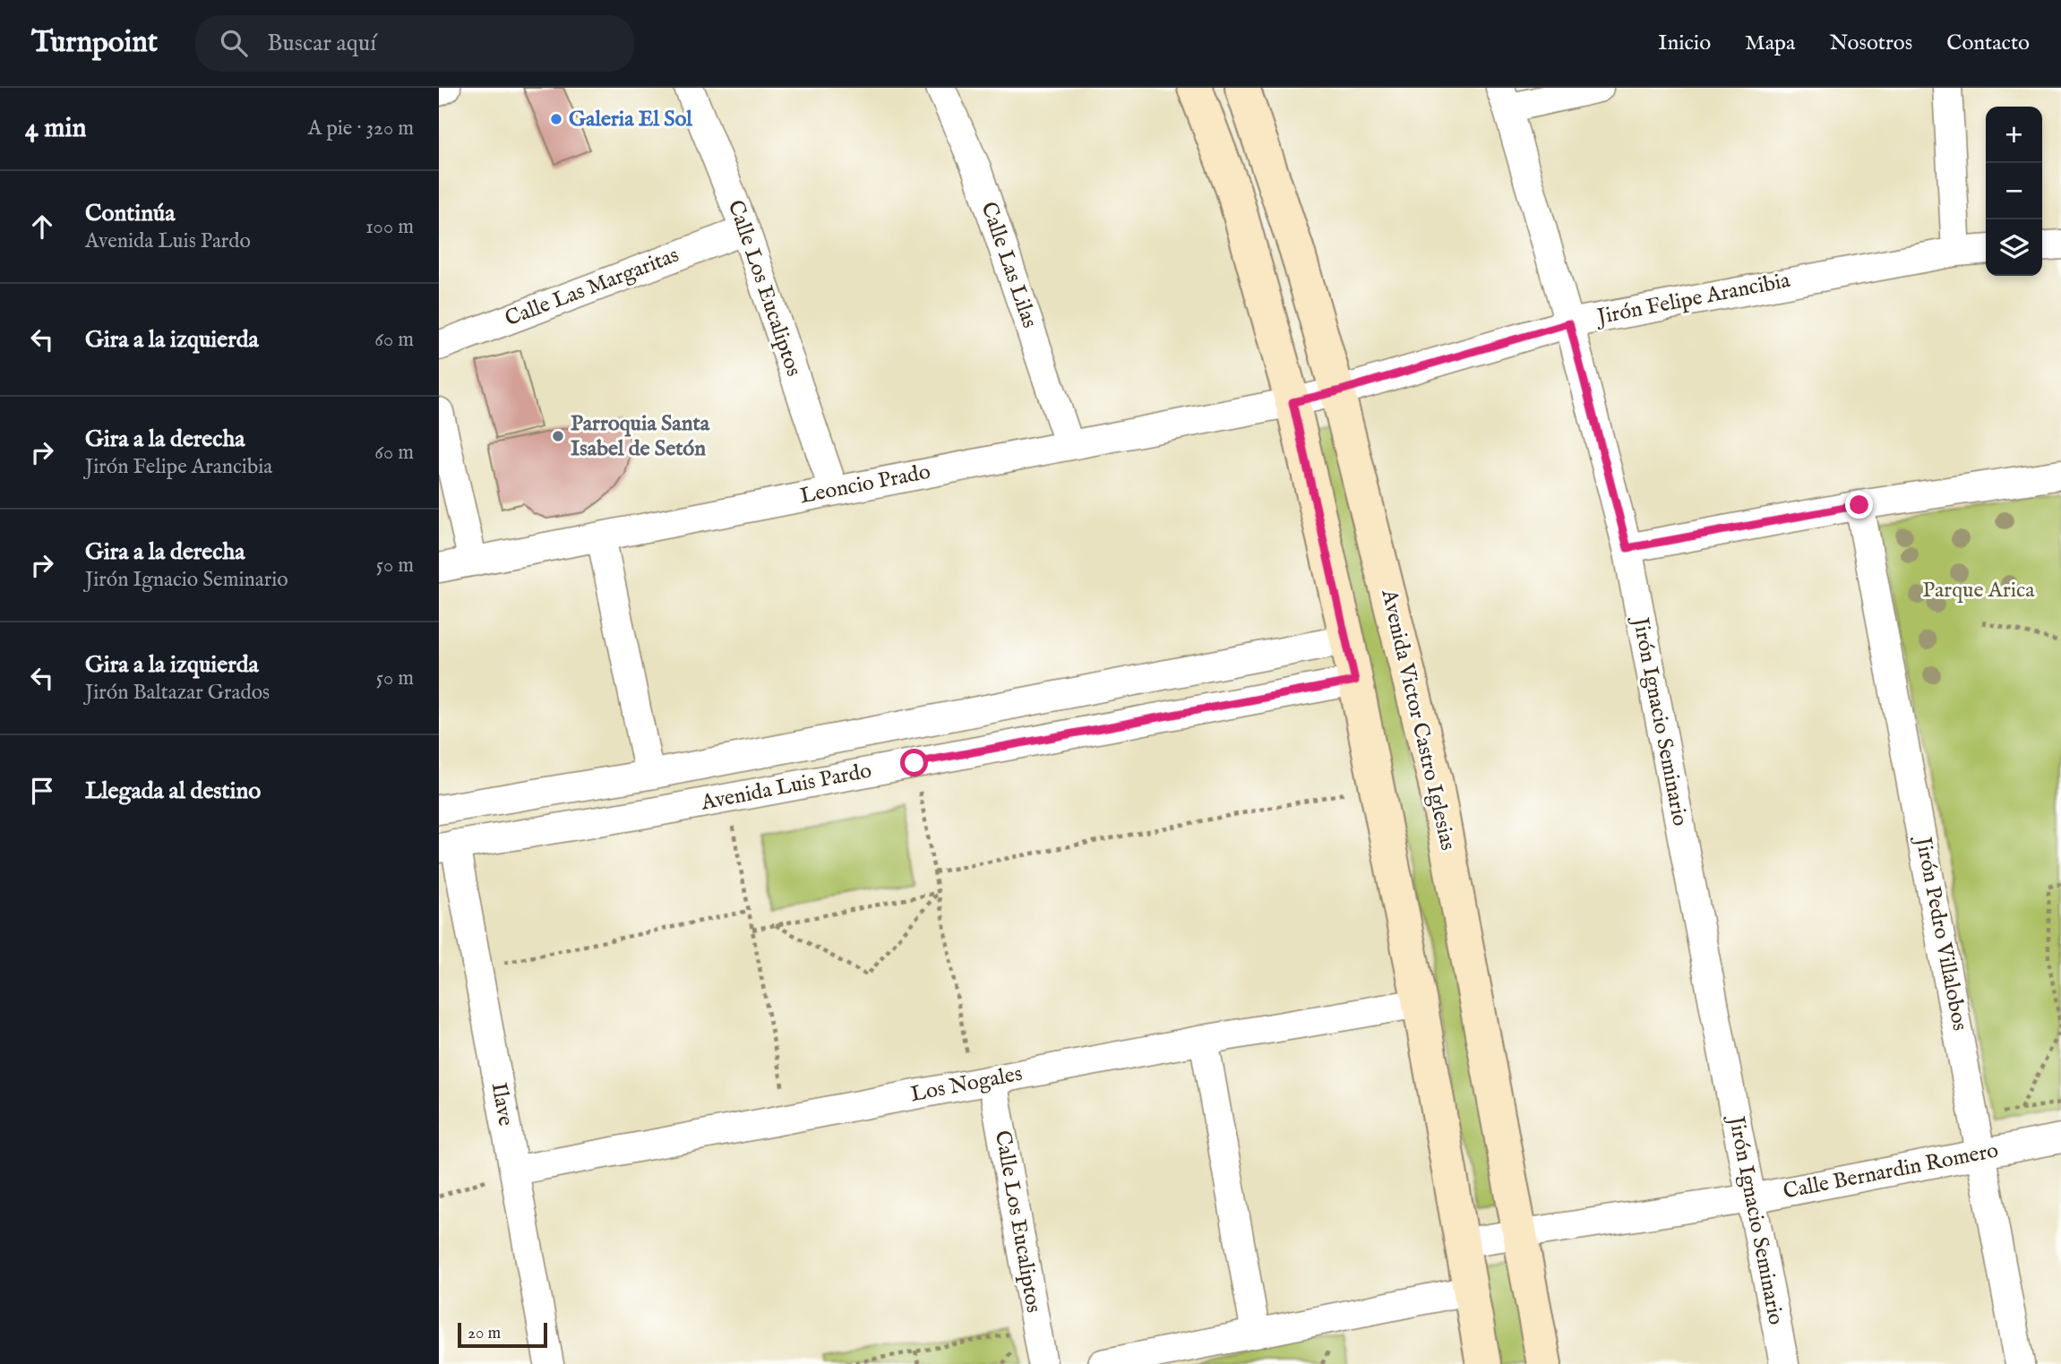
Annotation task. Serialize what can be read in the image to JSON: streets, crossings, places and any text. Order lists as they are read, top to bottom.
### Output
{
  "streets": {
    "street": [
      "Calle Las Lilas",
      "Calle Las Margaritas",
      "Calle Los Eucaliptos",
      "Jirón Felipe Arancibia",
      "Leoncio Prado",
      "Avenida Victor Castro Iglesias",
      "Jirón Ignacio Seminario",
      "Avenida Luis Pardo",
      "Jirón Pedro Villalobos",
      "Los Nogales",
      "Ilave",
      "Calle Bernardin Romero"
    ]
  },
  "crossings": [
    ["Calle Las Lilas", "Leoncio Prado"],
    ["Calle Las Margaritas", "Calle Los Eucaliptos"],
    ["Calle Los Eucaliptos", "Leoncio Prado"],
    ["Calle Los Eucaliptos", "Los Nogales"],
    ["Jirón Felipe Arancibia", "Leoncio Prado"],
    ["Jirón Felipe Arancibia", "Avenida Victor Castro Iglesias"],
    ["Jirón Felipe Arancibia", "Jirón Ignacio Seminario"],
    ["Avenida Victor Castro Iglesias", "Calle Bernardin Romero"],
    ["Jirón Ignacio Seminario", "Calle Bernardin Romero"],
    ["Avenida Luis Pardo", "Ilave"],
    ["Jirón Pedro Villalobos", "Calle Bernardin Romero"],
    ["Los Nogales", "Ilave"]
  ],
  "parks": ["Parque Arica"],
  "places": ["Galeria El Sol", "Parroquia Santa Isabel de Setón"],
  "scale_bar": "20 m",
  "page": {
    "header": "Turnpoint",
    "search": "Buscar aquí",
    "nav": [
      "Inicio",
      "Mapa",
      "Nosotros",
      "Contacto"
    ],
    "heading": ["4 min", "A pie · 320 m"],
    "map_buttons": ["+", "−"],
    "list": [
      ["Continúa", "Avenida Luis Pardo", "100 m"],
      ["Gira a la izquierda", "60 m"],
      ["Gira a la derecha", "Jirón Felipe Arancibia", "60 m"],
      ["Gira a la derecha", "Jirón Ignacio Seminario", "50 m"],
      ["Gira a la izquierda", "Jirón Baltazar Grados", "50 m"],
      "Llegada al destino"
    ],
    "scale": "20 m"
  }
}
